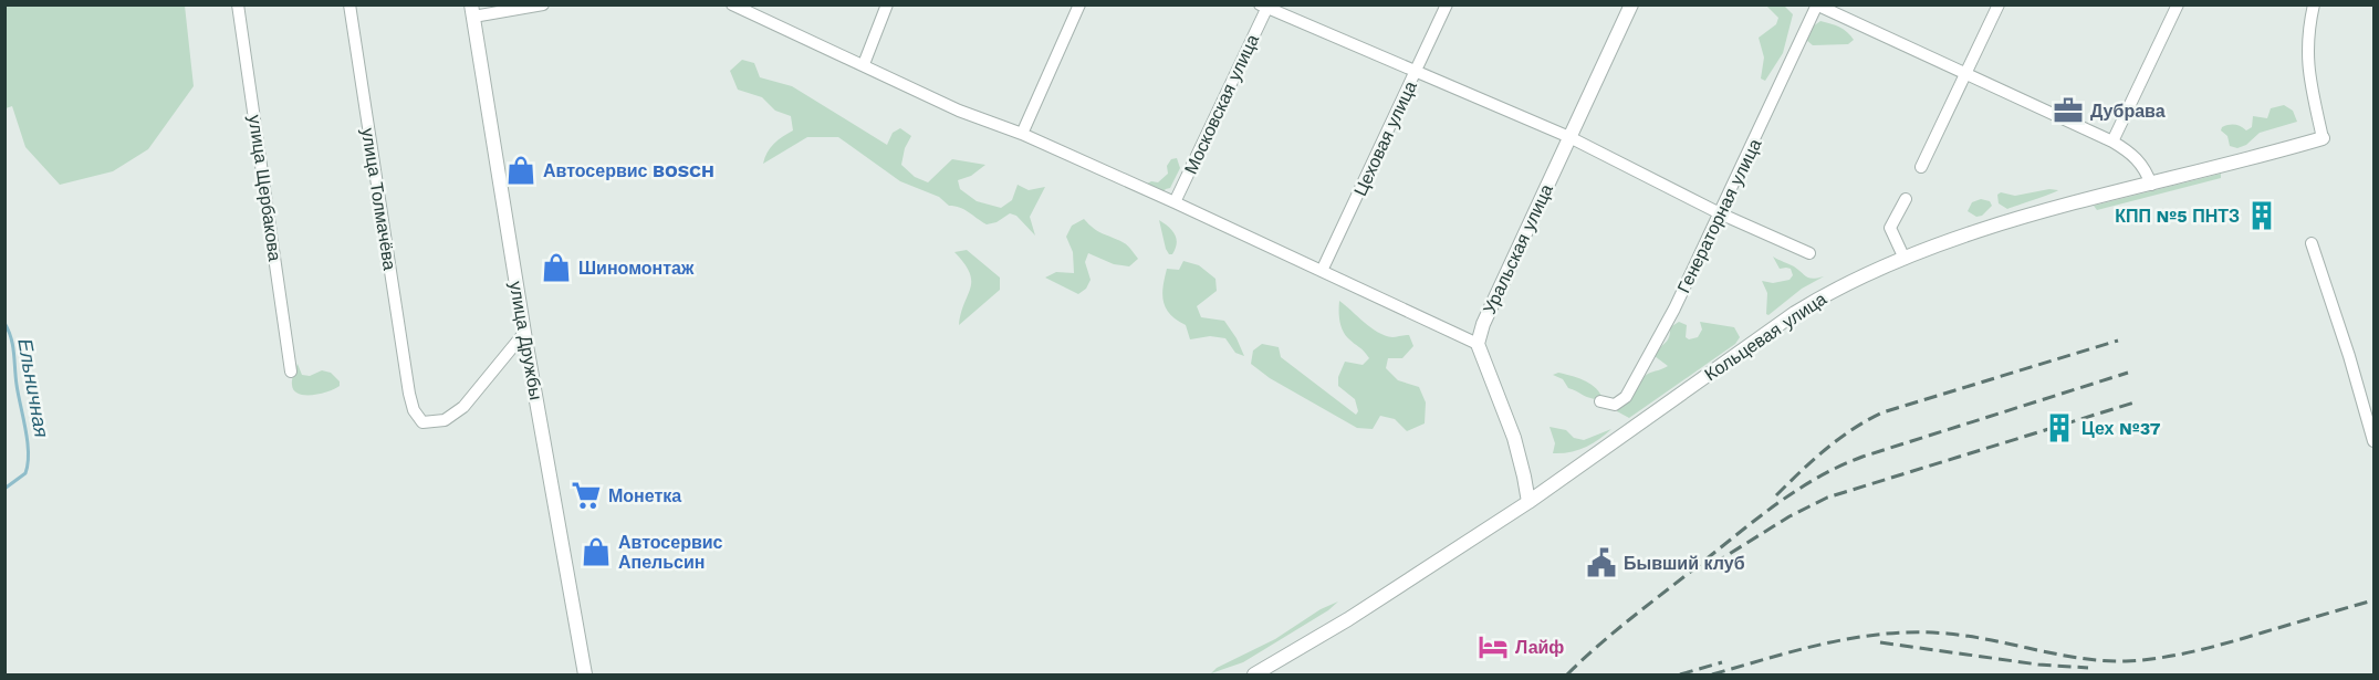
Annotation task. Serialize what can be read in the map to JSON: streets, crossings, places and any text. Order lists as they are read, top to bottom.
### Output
{
  "streets": {
    "street": [
      "Московская улица",
      "Цеховая улица",
      "улица Щербакова",
      "улица Толмачёва",
      "Генераторная улица",
      "Уральская улица",
      "Кольцевая улица",
      "улица Дружбы"
    ]
  },
  "crossings": [
    ["улица Толмачёва", "улица Дружбы"]
  ],
  "water": ["Ельничная"],
  "places": {
    "office": ["Дубрава"],
    "shop": ["Автосервис BOSCH", "Шиномонтаж", "Автосервис Апельсин"],
    "building": ["КПП №5 ПНТЗ", "Цех №37"],
    "supermarket": ["Монетка"],
    "public building": ["Бывший клуб"],
    "hotel": ["Лайф"]
  }
}
